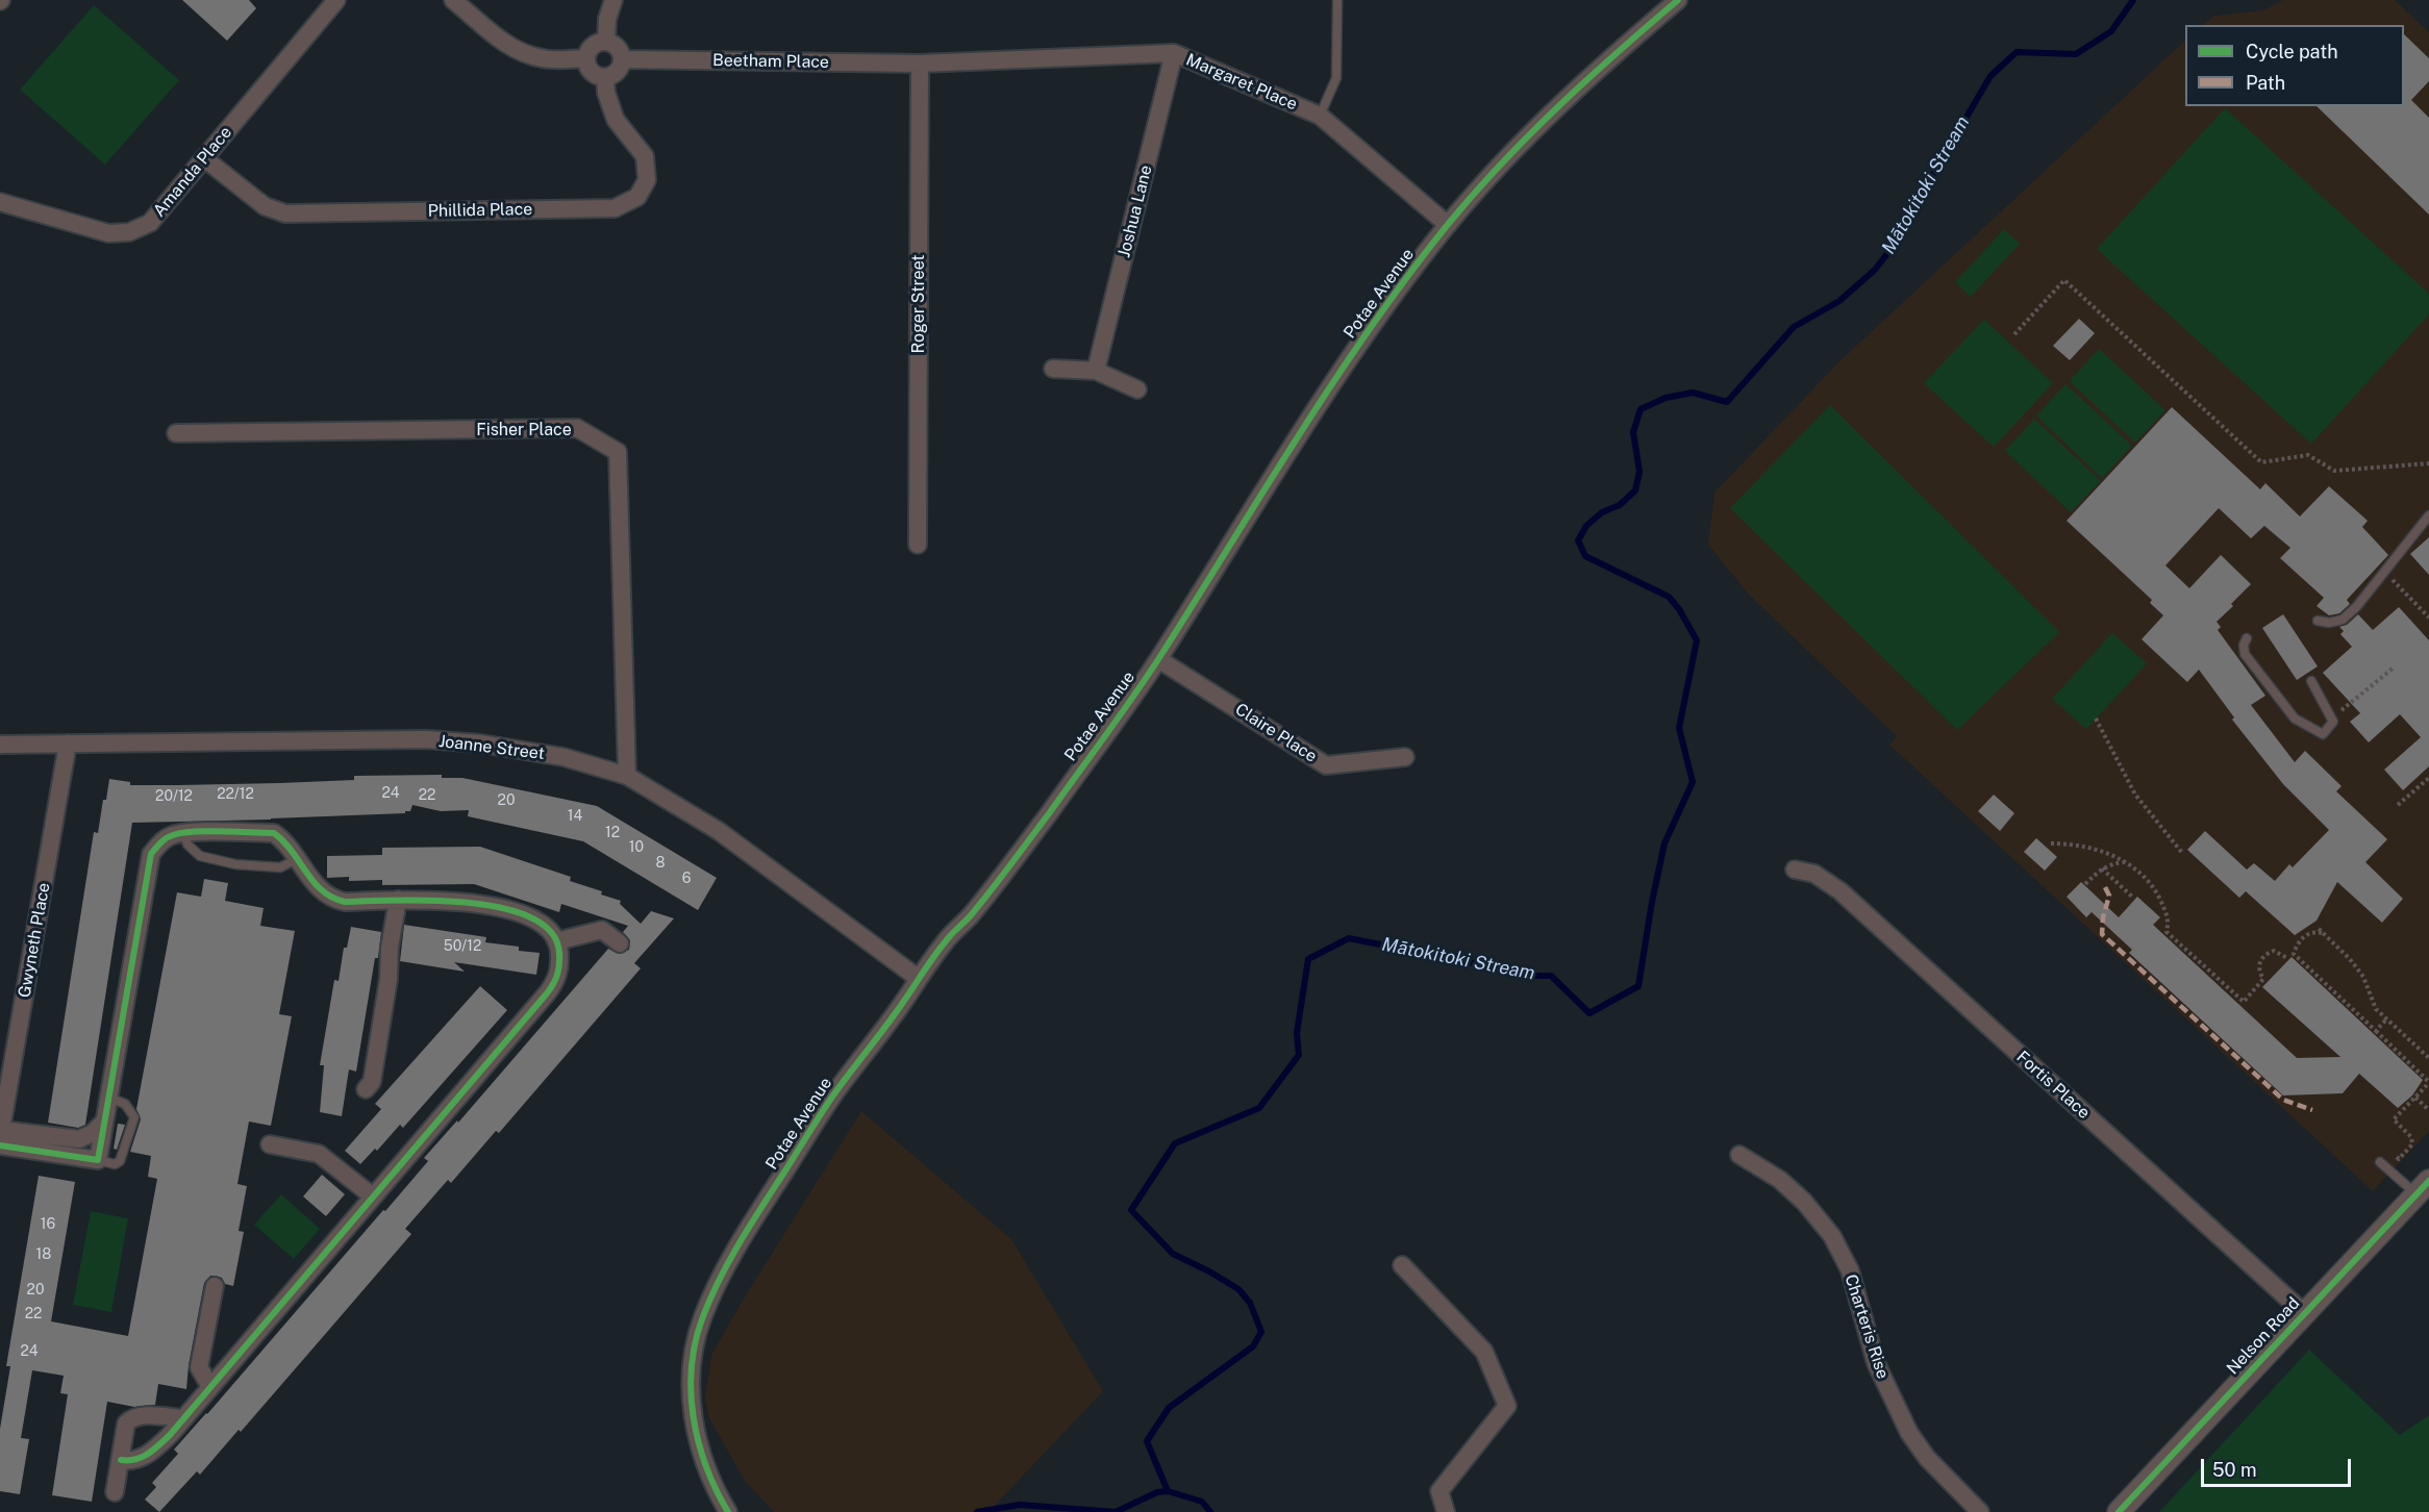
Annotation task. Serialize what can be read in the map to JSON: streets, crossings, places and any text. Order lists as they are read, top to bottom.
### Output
{
  "streets": {
    "street": [
      "Beetham Place",
      "Margaret Place",
      "Amanda Place",
      "Phillida Place",
      "Joshua Lane",
      "Potae Avenue",
      "Roger Street",
      "Fisher Place",
      "Claire Place",
      "Joanne Street",
      "Gwyneth Place",
      "Fortis Place",
      "Charteris Rise",
      "Nelson Road"
    ]
  },
  "crossings": [
    ["Beetham Place", "Margaret Place"],
    ["Beetham Place", "Phillida Place"],
    ["Beetham Place", "Roger Street"],
    ["Margaret Place", "Joshua Lane"],
    ["Margaret Place", "Potae Avenue"],
    ["Margaret Place", "Roger Street"],
    ["Amanda Place", "Phillida Place"],
    ["Potae Avenue", "Claire Place"],
    ["Potae Avenue", "Joanne Street"],
    ["Fisher Place", "Joanne Street"],
    ["Joanne Street", "Gwyneth Place"],
    ["Fortis Place", "Nelson Road"]
  ],
  "water": ["Mātokitoki Stream"],
  "house_numbers": [
    "24",
    "22/12",
    "22",
    "20/12",
    "20",
    "14",
    "12",
    "10",
    "8",
    "6",
    "50/12",
    "16",
    "18",
    "20",
    "22",
    "24"
  ],
  "legend": ["Cycle path", "Path"],
  "scale_bar": "50 m"
}
